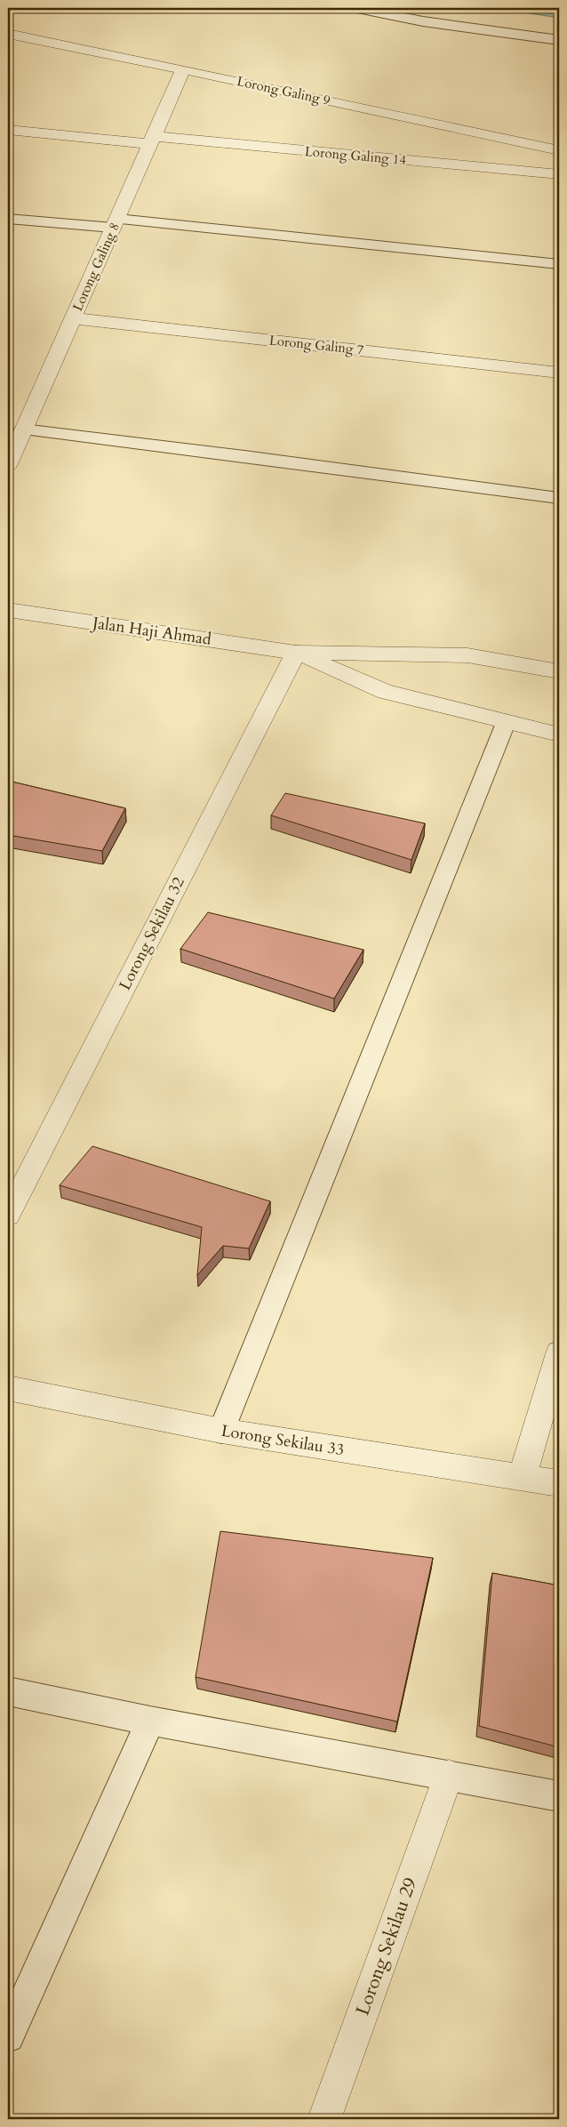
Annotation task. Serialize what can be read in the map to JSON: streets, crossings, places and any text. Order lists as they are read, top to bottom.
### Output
{
  "streets": {
    "street": [
      "Lorong Galing 9",
      "Lorong Galing 14",
      "Lorong Galing 8",
      "Lorong Galing 7",
      "Jalan Haji Ahmad",
      "Lorong Sekilau 32",
      "Lorong Sekilau 33",
      "Lorong Sekilau 29"
    ]
  },
  "crossings": [
    ["Lorong Galing 9", "Lorong Galing 8"],
    ["Lorong Galing 14", "Lorong Galing 8"],
    ["Lorong Galing 8", "Lorong Galing 7"],
    ["Jalan Haji Ahmad", "Lorong Sekilau 32"]
  ]
}
